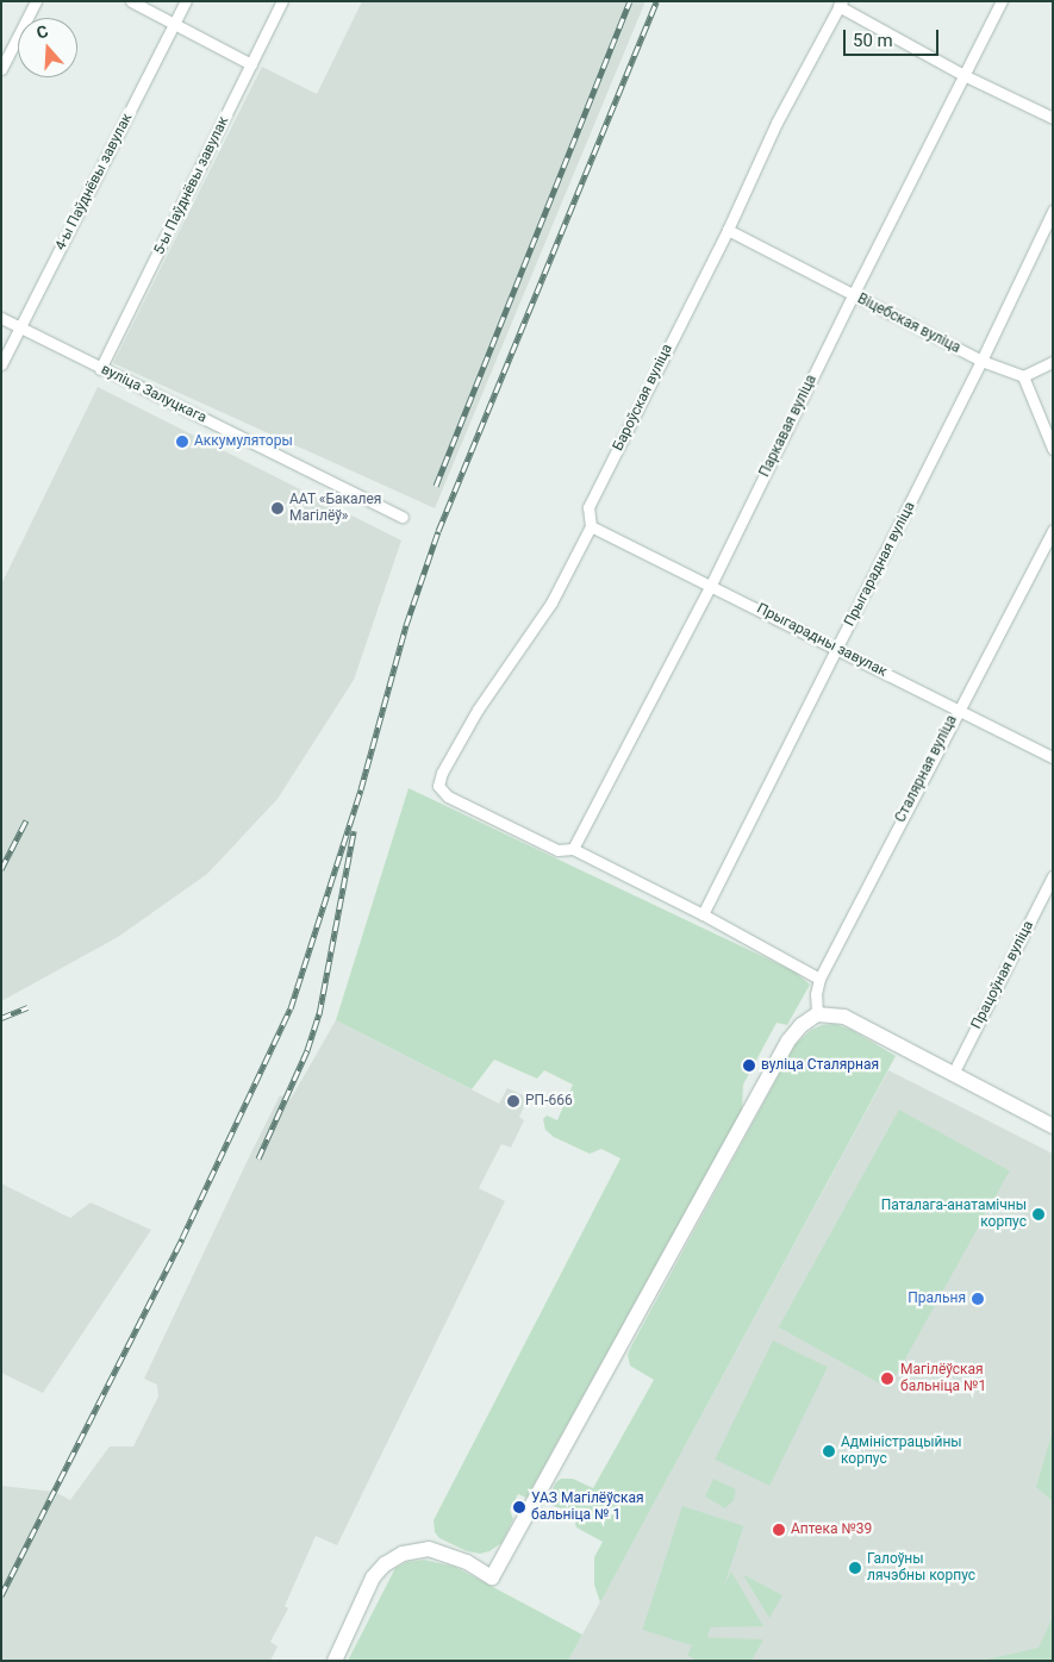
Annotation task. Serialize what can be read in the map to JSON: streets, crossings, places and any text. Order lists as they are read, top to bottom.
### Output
{
  "streets": {
    "street": [
      "4-ы Паўднёвы завулак",
      "5-ы Паўднёвы завулак",
      "Віцебская вуліца",
      "вуліца Залуцкага",
      "Бароўская вуліца",
      "Паркавая вуліца",
      "Прыгарадная вуліца",
      "Прыгарадны завулак",
      "Сталярная вуліца",
      "Працоўная вуліца"
    ]
  },
  "crossings": [
    ["4-ы Паўднёвы завулак", "вуліца Залуцкага"],
    ["5-ы Паўднёвы завулак", "вуліца Залуцкага"],
    ["Віцебская вуліца", "Бароўская вуліца"],
    ["Віцебская вуліца", "Паркавая вуліца"],
    ["Віцебская вуліца", "Прыгарадная вуліца"],
    ["Бароўская вуліца", "Паркавая вуліца"],
    ["Бароўская вуліца", "Прыгарадны завулак"],
    ["Паркавая вуліца", "Прыгарадны завулак"],
    ["Прыгарадная вуліца", "Прыгарадны завулак"],
    ["Прыгарадны завулак", "Сталярная вуліца"]
  ],
  "places": [
    "Аккумуляторы",
    "ААТ «Бакалея Магілёў»",
    "вуліца Сталярная",
    "РП-666",
    "Паталага-анатамічны корпус",
    "Пральня",
    "Магілёўская бальніца №1",
    "Адміністрацыйны корпус",
    "УАЗ Магілёўская бальніца № 1",
    "Аптека №39",
    "Галоўны лячэбны корпус"
  ],
  "scale_bar": "50 m",
  "north": "top"
}
